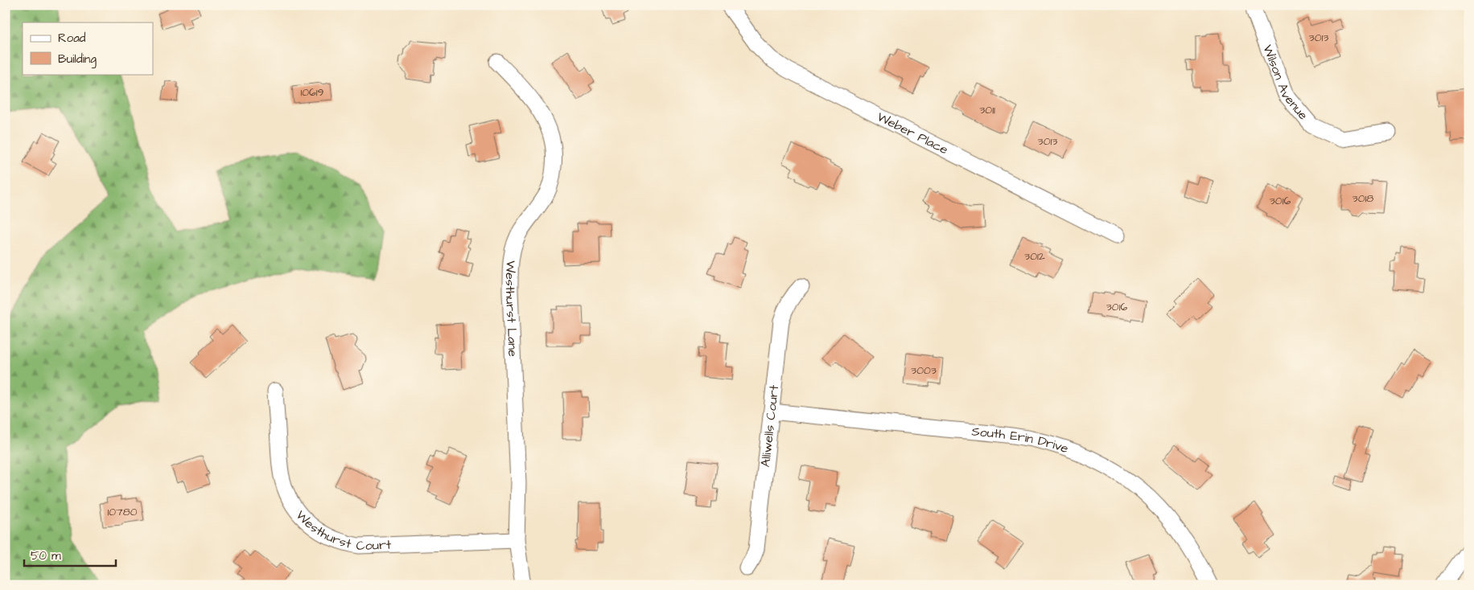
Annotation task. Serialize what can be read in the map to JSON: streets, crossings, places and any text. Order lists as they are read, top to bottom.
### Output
{
  "streets": {
    "street": [
      "Wilson Avenue",
      "Weber Place",
      "Westhurst Lane",
      "Alliwells Court",
      "South Erin Drive",
      "Westhurst Court"
    ]
  },
  "crossings": [
    ["Westhurst Lane", "Westhurst Court"],
    ["Alliwells Court", "South Erin Drive"]
  ],
  "house_numbers": [
    "3013",
    "10619",
    "3011",
    "3013",
    "3018",
    "3016",
    "3012",
    "3016",
    "3003",
    "10780"
  ],
  "legend": ["Road", "Building"],
  "scale_bar": "50 m"
}
